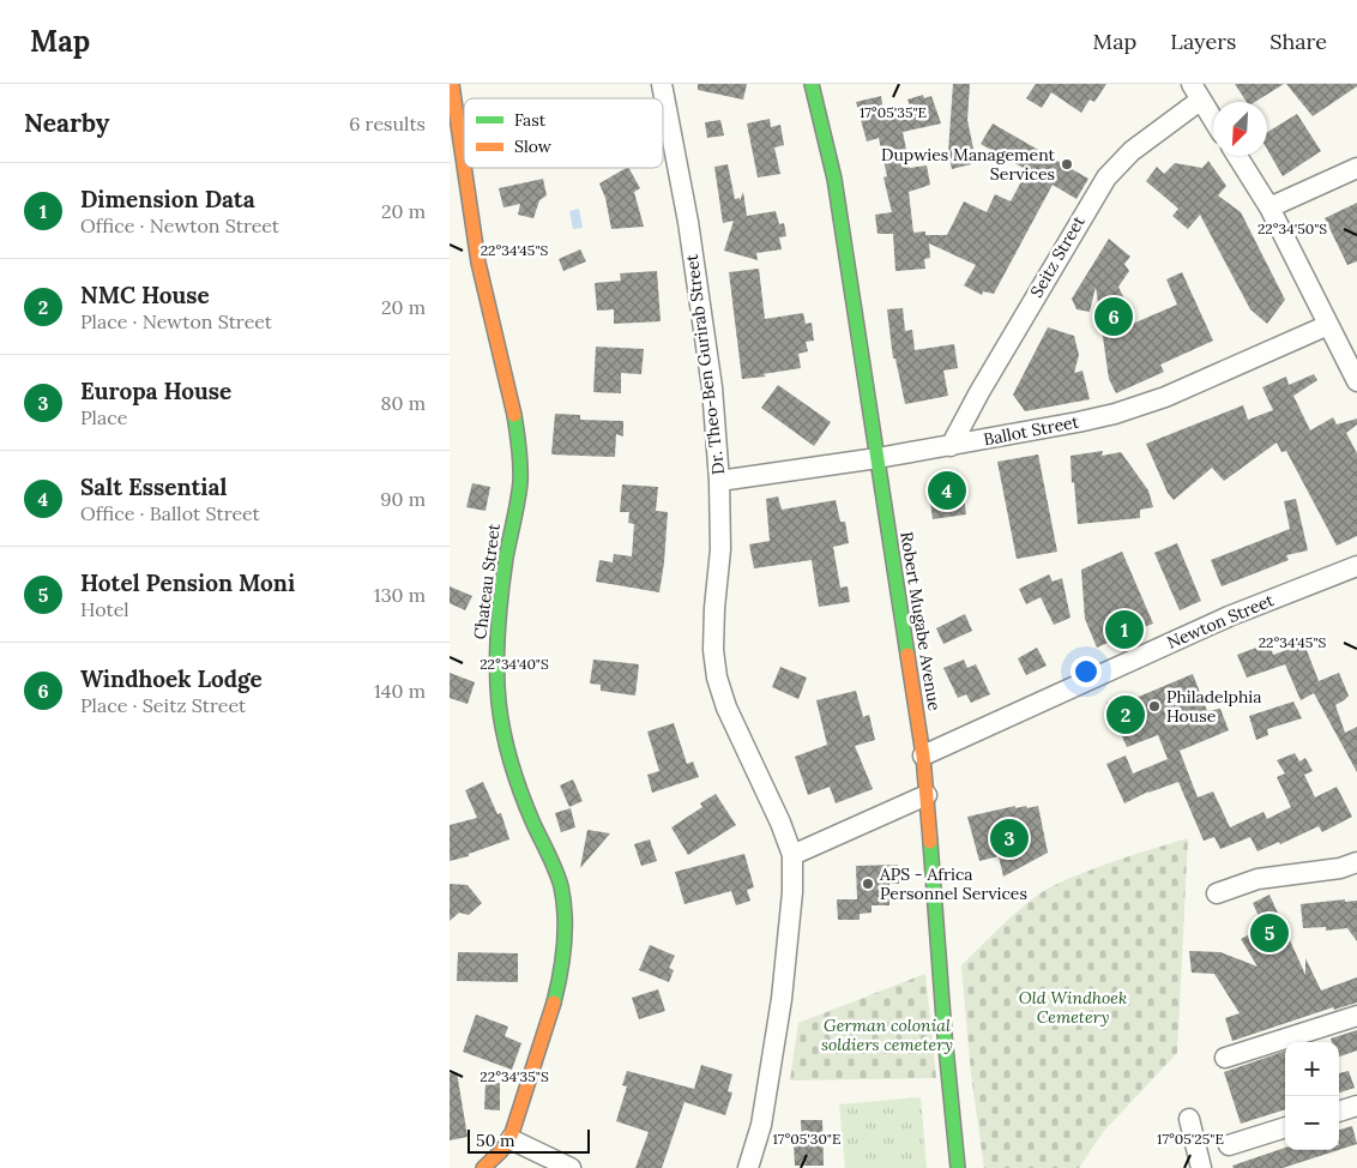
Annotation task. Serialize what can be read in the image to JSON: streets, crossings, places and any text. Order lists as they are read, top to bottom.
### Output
{
  "streets": {
    "street": [
      "Seitz Street",
      "Dr. Theo-Ben Gurirab Street",
      "Ballot Street",
      "Chateau Street",
      "Robert Mugabe Avenue",
      "Newton Street"
    ]
  },
  "crossings": [
    ["Seitz Street", "Ballot Street"],
    ["Dr. Theo-Ben Gurirab Street", "Ballot Street"],
    ["Ballot Street", "Robert Mugabe Avenue"],
    ["Robert Mugabe Avenue", "Newton Street"]
  ],
  "parks": ["Old Windhoek Cemetery", "German colonial soldiers cemetery"],
  "places": ["Dupwies Management Services", "Philadelphia House", "APS - Africa Personnel Services"],
  "legend": ["Fast", "Slow"],
  "scale_bar": "50 m",
  "north": "bottom left",
  "page": {
    "header": "Map",
    "nav": ["Map", "Layers", "Share"],
    "heading": ["Nearby", "6 results"],
    "list": [
      {
        "mark": "1",
        "name": "Dimension Data",
        "note": "Office · Newton Street",
        "value": "20 m"
      },
      {
        "mark": "2",
        "name": "NMC House",
        "note": "Place · Newton Street",
        "value": "20 m"
      },
      {
        "mark": "3",
        "name": "Europa House",
        "note": "Place",
        "value": "80 m"
      },
      {
        "mark": "4",
        "name": "Salt Essential",
        "note": "Office · Ballot Street",
        "value": "90 m"
      },
      {
        "mark": "5",
        "name": "Hotel Pension Moni",
        "note": "Hotel",
        "value": "130 m"
      },
      {
        "mark": "6",
        "name": "Windhoek Lodge",
        "note": "Place · Seitz Street",
        "value": "140 m"
      }
    ],
    "pins": [
      "6",
      "4",
      "1",
      "2",
      "3",
      "5"
    ],
    "map_buttons": ["+", "−"],
    "scale": "50 m"
  },
  "coordinates": [
    "17°05'35\"E",
    "22°34'50\"S",
    "22°34'45\"S",
    "22°34'40\"S",
    "22°34'35\"S",
    "17°05'30\"E",
    "17°05'25\"E"
  ]
}
